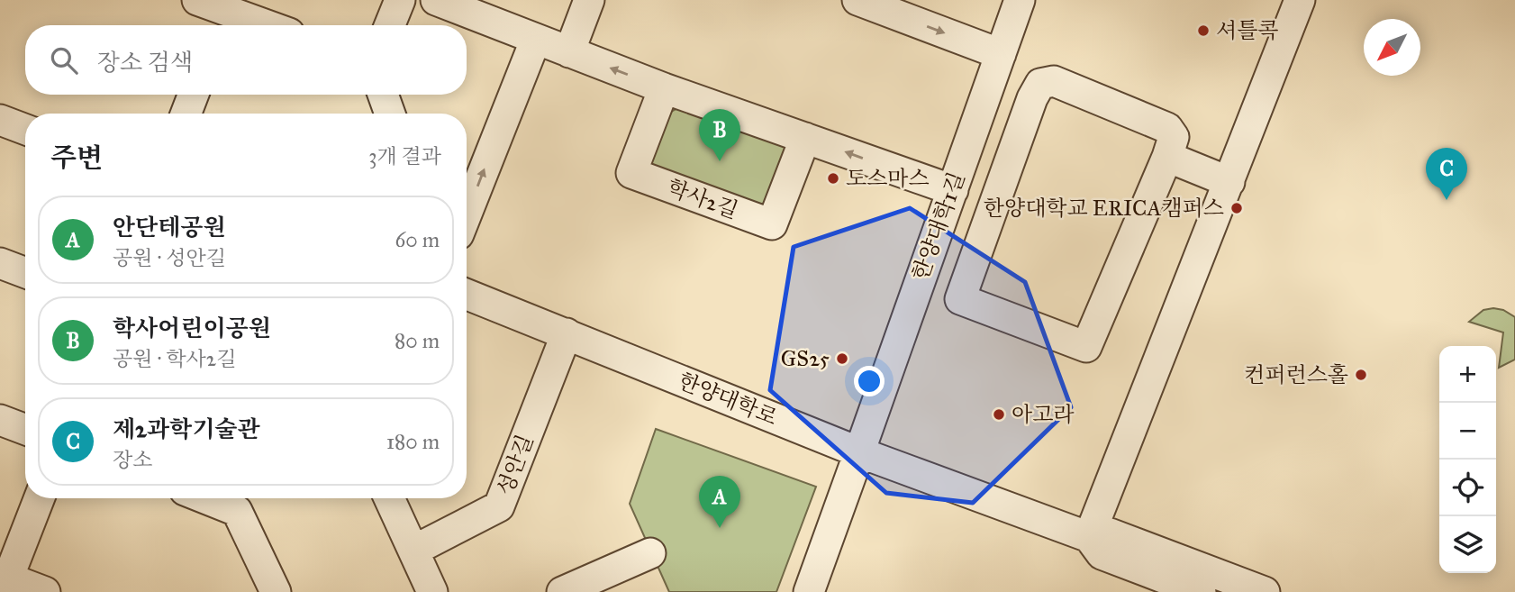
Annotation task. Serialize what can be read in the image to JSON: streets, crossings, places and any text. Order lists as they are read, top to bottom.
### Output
{
  "streets": {
    "street": [
      "학사2길",
      "한양대학1길",
      "한양대학로",
      "성안길"
    ]
  },
  "crossings": [
    ["한양대학1길", "한양대학로"],
    ["한양대학로", "성안길"]
  ],
  "places": [
    "셔틀콕",
    "도스마스",
    "한양대학교 ERICA캠퍼스",
    "GS25",
    "컨퍼런스홀",
    "아고라"
  ],
  "north": "bottom left",
  "page": {
    "search": "장소 검색",
    "pins": ["B", "C", "A"],
    "heading": ["주변", "3개 결과"],
    "list": [
      {
        "mark": "A",
        "name": "안단테공원",
        "note": "공원 · 성안길",
        "value": "60 m"
      },
      {
        "mark": "B",
        "name": "학사어린이공원",
        "note": "공원 · 학사2길",
        "value": "80 m"
      },
      {
        "mark": "C",
        "name": "제2과학기술관",
        "note": "장소",
        "value": "180 m"
      }
    ],
    "map_buttons": ["+", "−"]
  }
}
